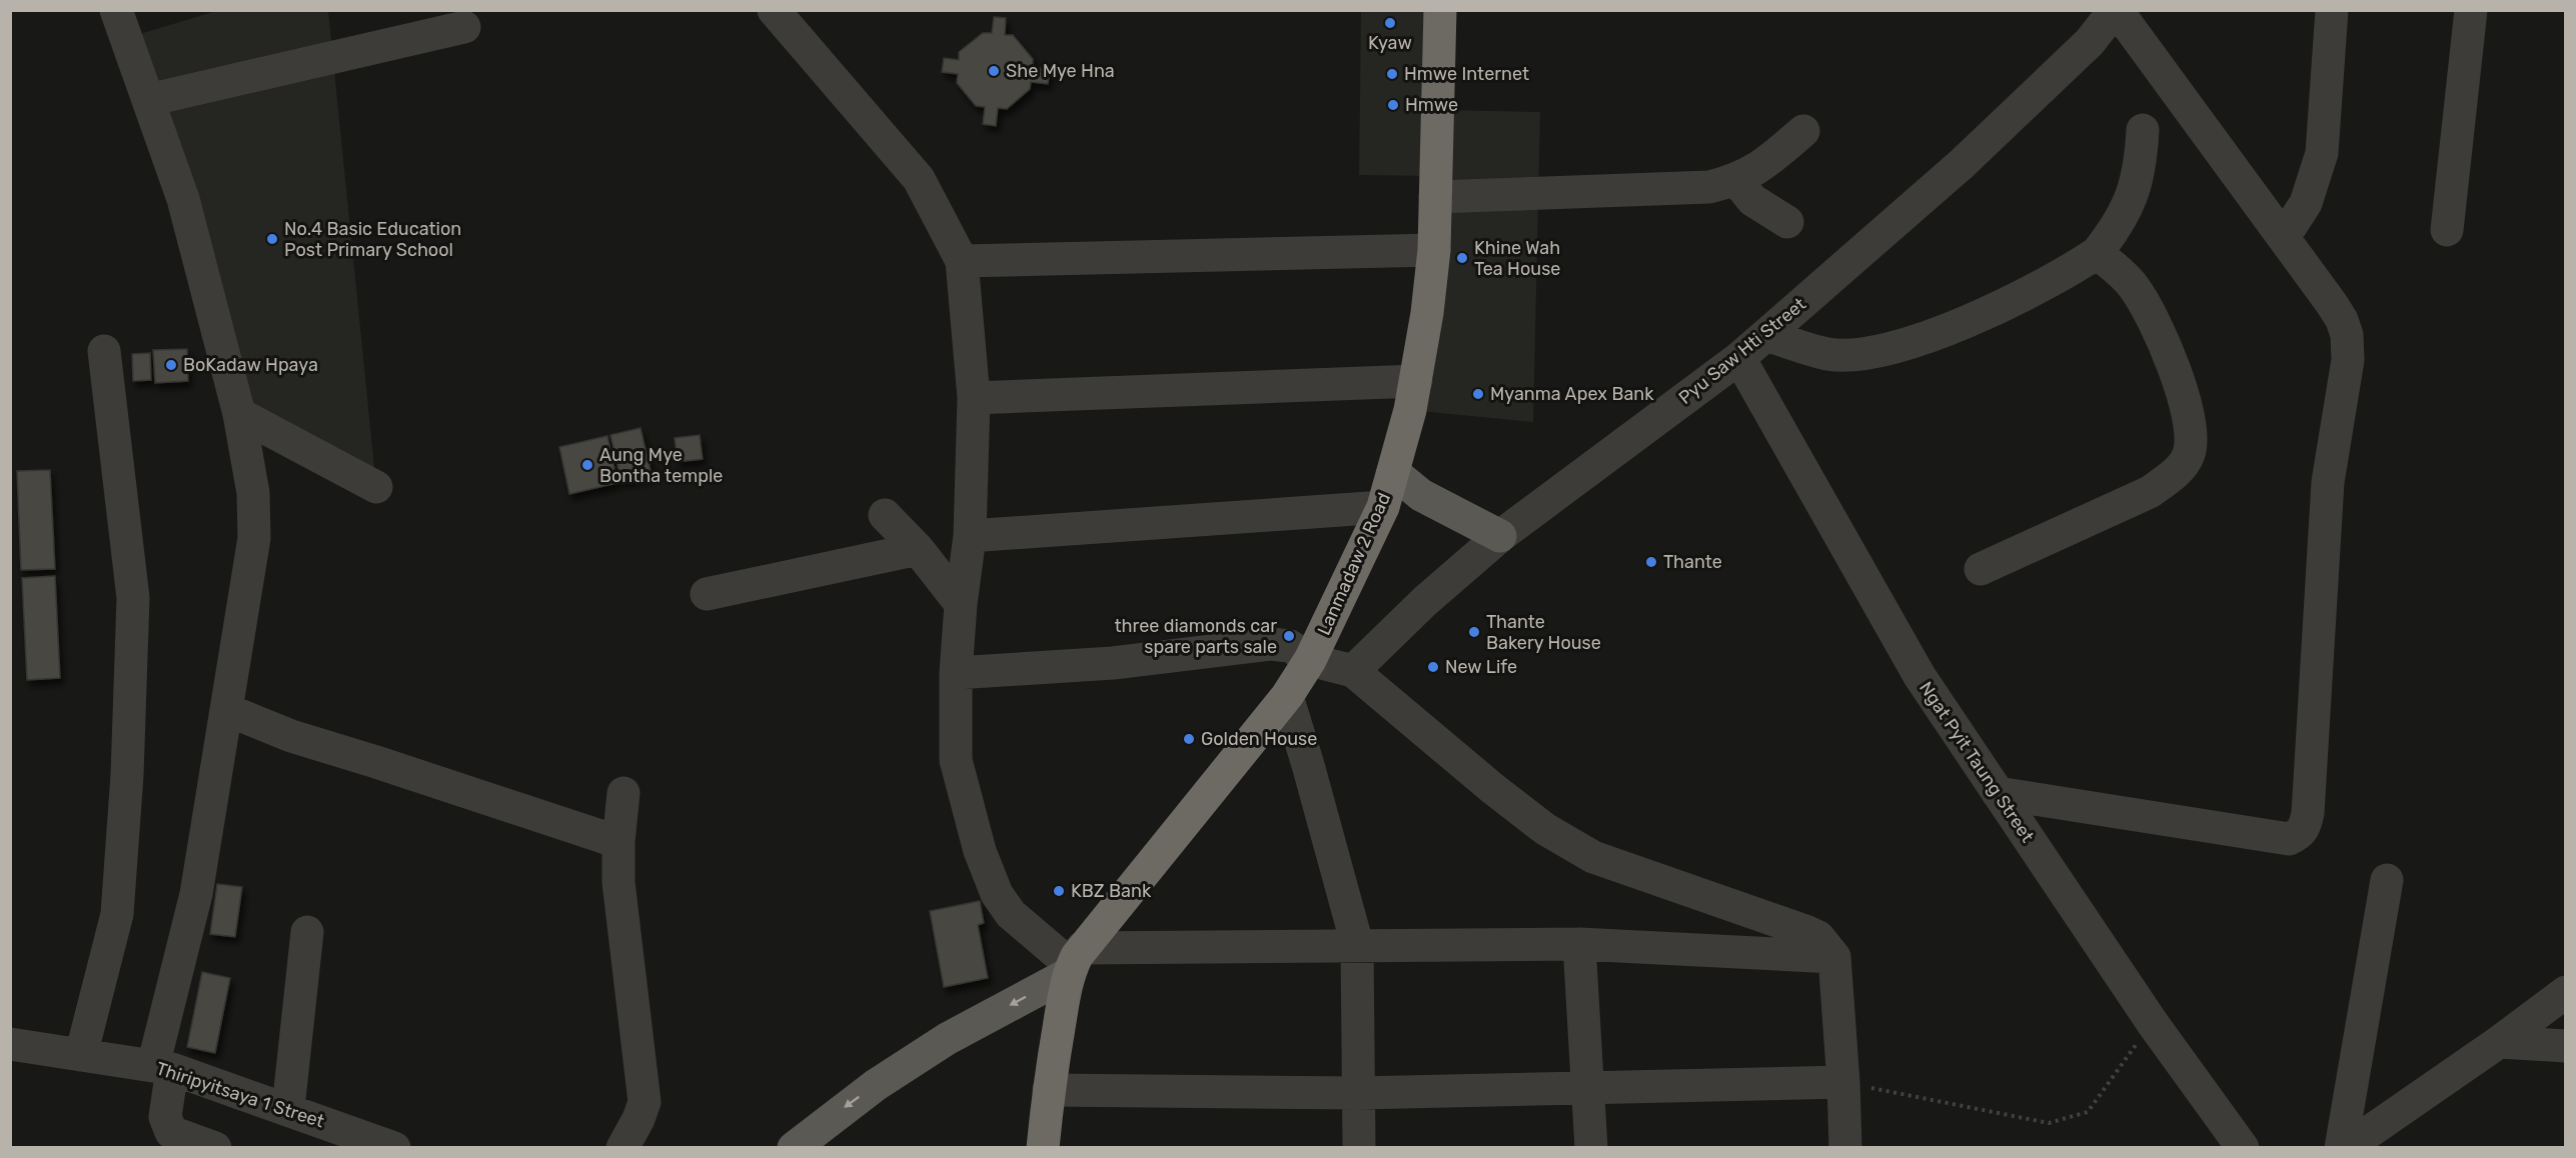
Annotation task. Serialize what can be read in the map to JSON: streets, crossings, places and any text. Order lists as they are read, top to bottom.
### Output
{
  "streets": {
    "highway": ["Lanmadaw 2 Road"],
    "street": ["Pyu Saw Hti Street", "Ngat Pyit Taung Street", "Thiripyitsaya 1 Street"]
  },
  "crossings": [
    ["Pyu Saw Hti Street", "Ngat Pyit Taung Street"]
  ],
  "places": [
    "Kyaw",
    "She Mye Hna",
    "Hmwe Internet",
    "Hmwe",
    "No.4 Basic Education Post Primary School",
    "Khine Wah Tea House",
    "BoKadaw Hpaya",
    "Myanma Apex Bank",
    "Aung Mye Bontha temple",
    "Thante",
    "Thante Bakery House",
    "three diamonds car spare parts sale",
    "New Life",
    "Golden House",
    "KBZ Bank"
  ]
}
